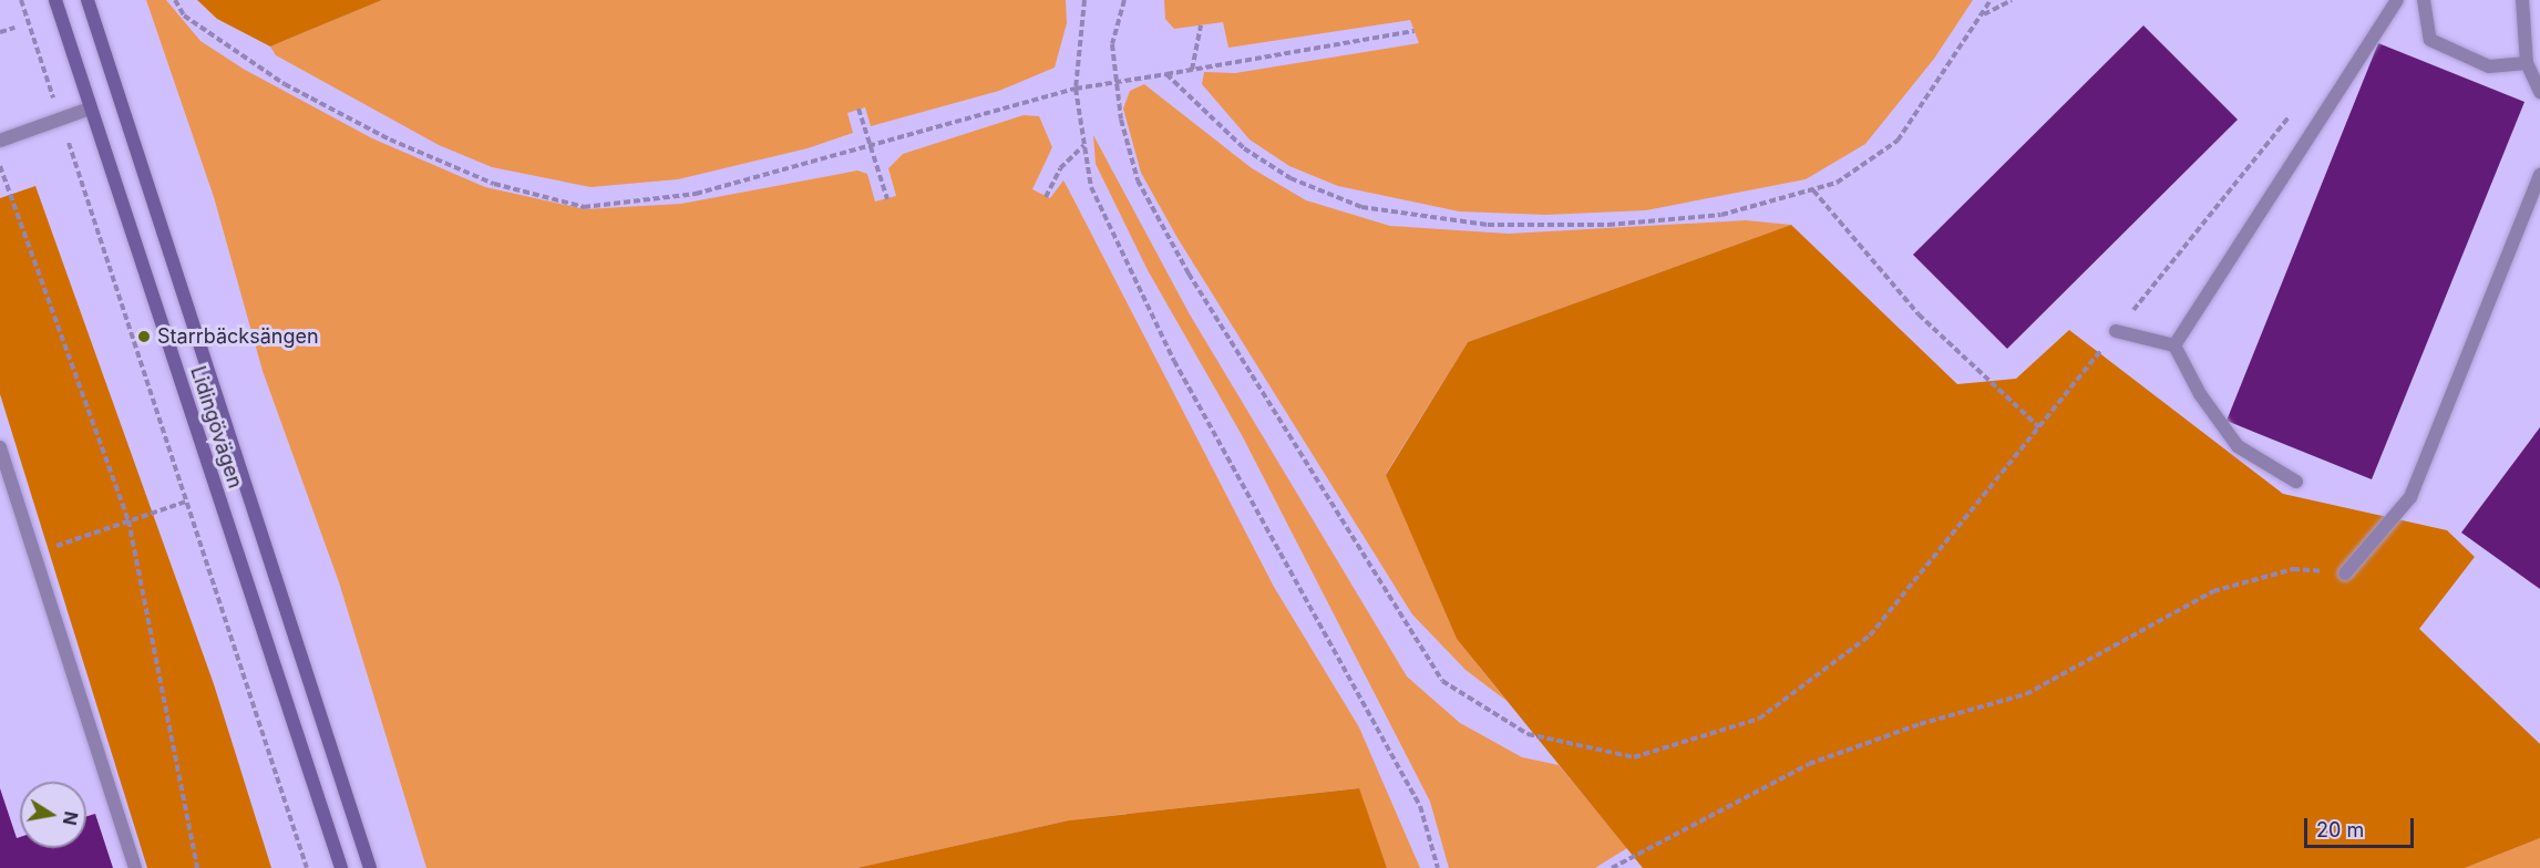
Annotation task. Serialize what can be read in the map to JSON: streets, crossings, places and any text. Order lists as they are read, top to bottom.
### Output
{
  "streets": {
    "main road": ["Lidingövägen"]
  },
  "places": ["Starrbäcksängen"],
  "scale_bar": "20 m",
  "north": "right"
}
